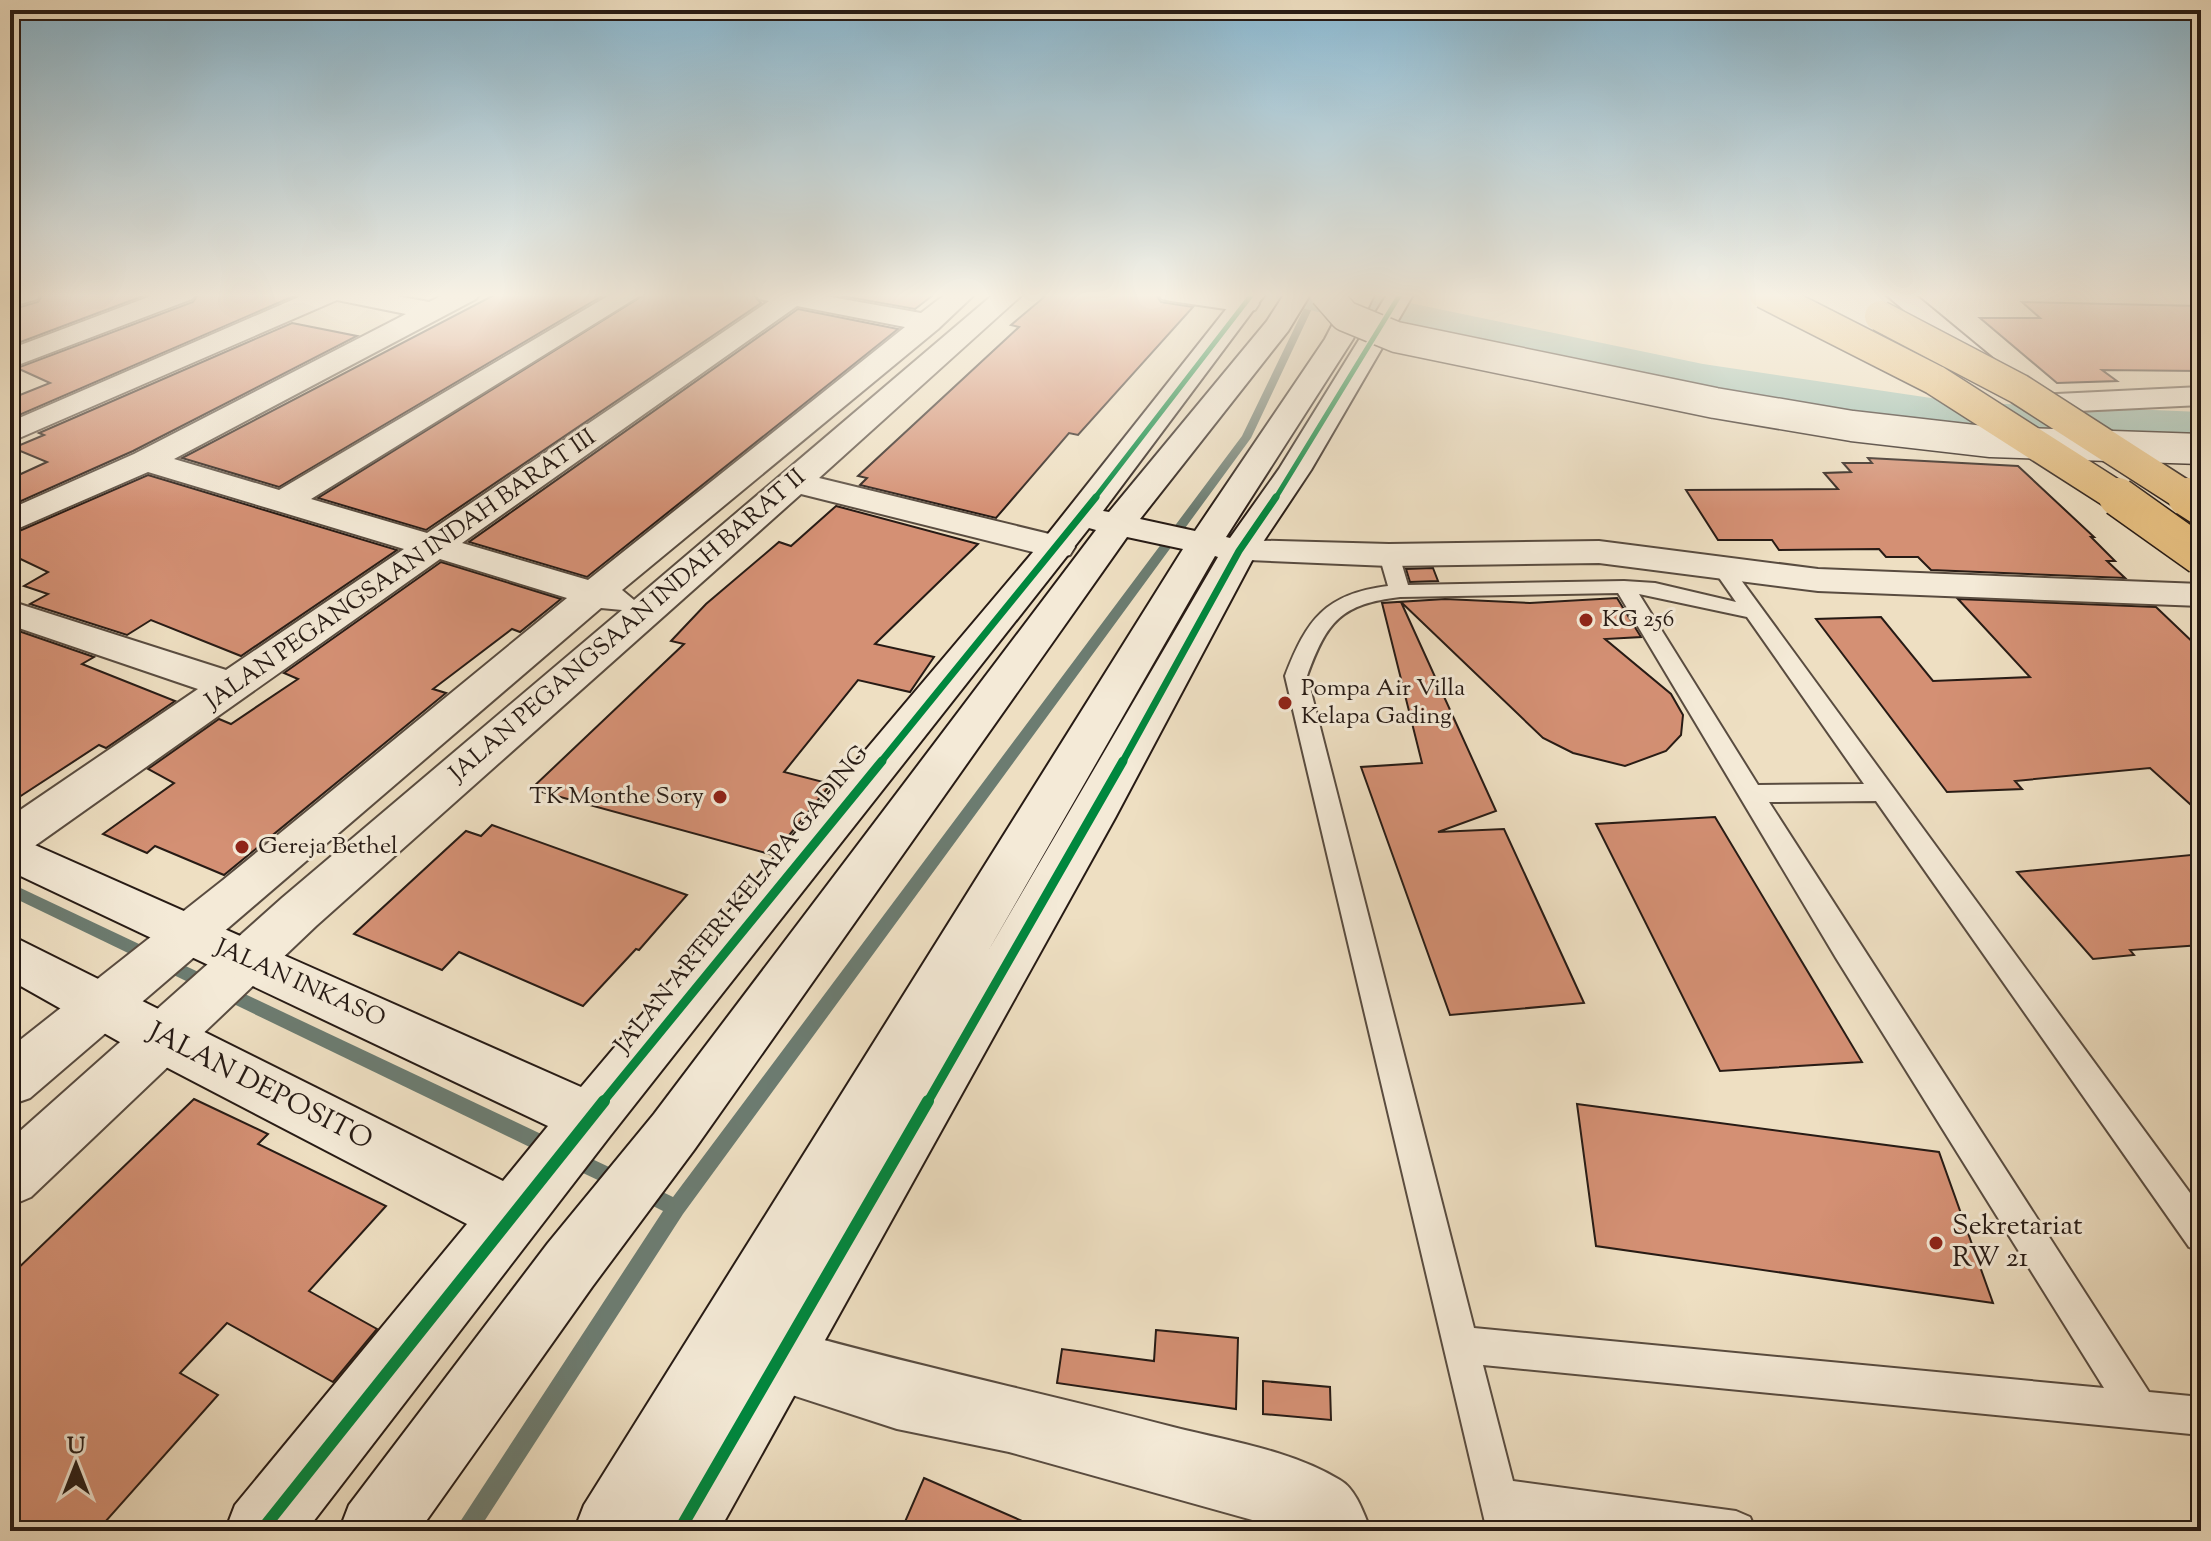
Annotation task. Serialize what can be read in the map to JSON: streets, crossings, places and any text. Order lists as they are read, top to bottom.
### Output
{
  "streets": {
    "street": [
      "JALAN PEGANGSAAN INDAH BARAT III",
      "JALAN PEGANGSAAN INDAH BARAT II",
      "JALAN ARTERI KELAPA GADING",
      "JALAN INKASO",
      "JALAN DEPOSITO"
    ]
  },
  "crossings": [
    ["JALAN PEGANGSAAN INDAH BARAT II", "JALAN INKASO"],
    ["JALAN PEGANGSAAN INDAH BARAT II", "JALAN DEPOSITO"],
    ["JALAN ARTERI KELAPA GADING", "JALAN INKASO"],
    ["JALAN ARTERI KELAPA GADING", "JALAN DEPOSITO"],
    ["JALAN INKASO", "JALAN DEPOSITO"]
  ],
  "places": [
    "KG 256",
    "Pompa Air Villa Kelapa Gading",
    "TK Monthe Sory",
    "Gereja Bethel",
    "Sekretariat RW 21"
  ],
  "north": "top"
}
